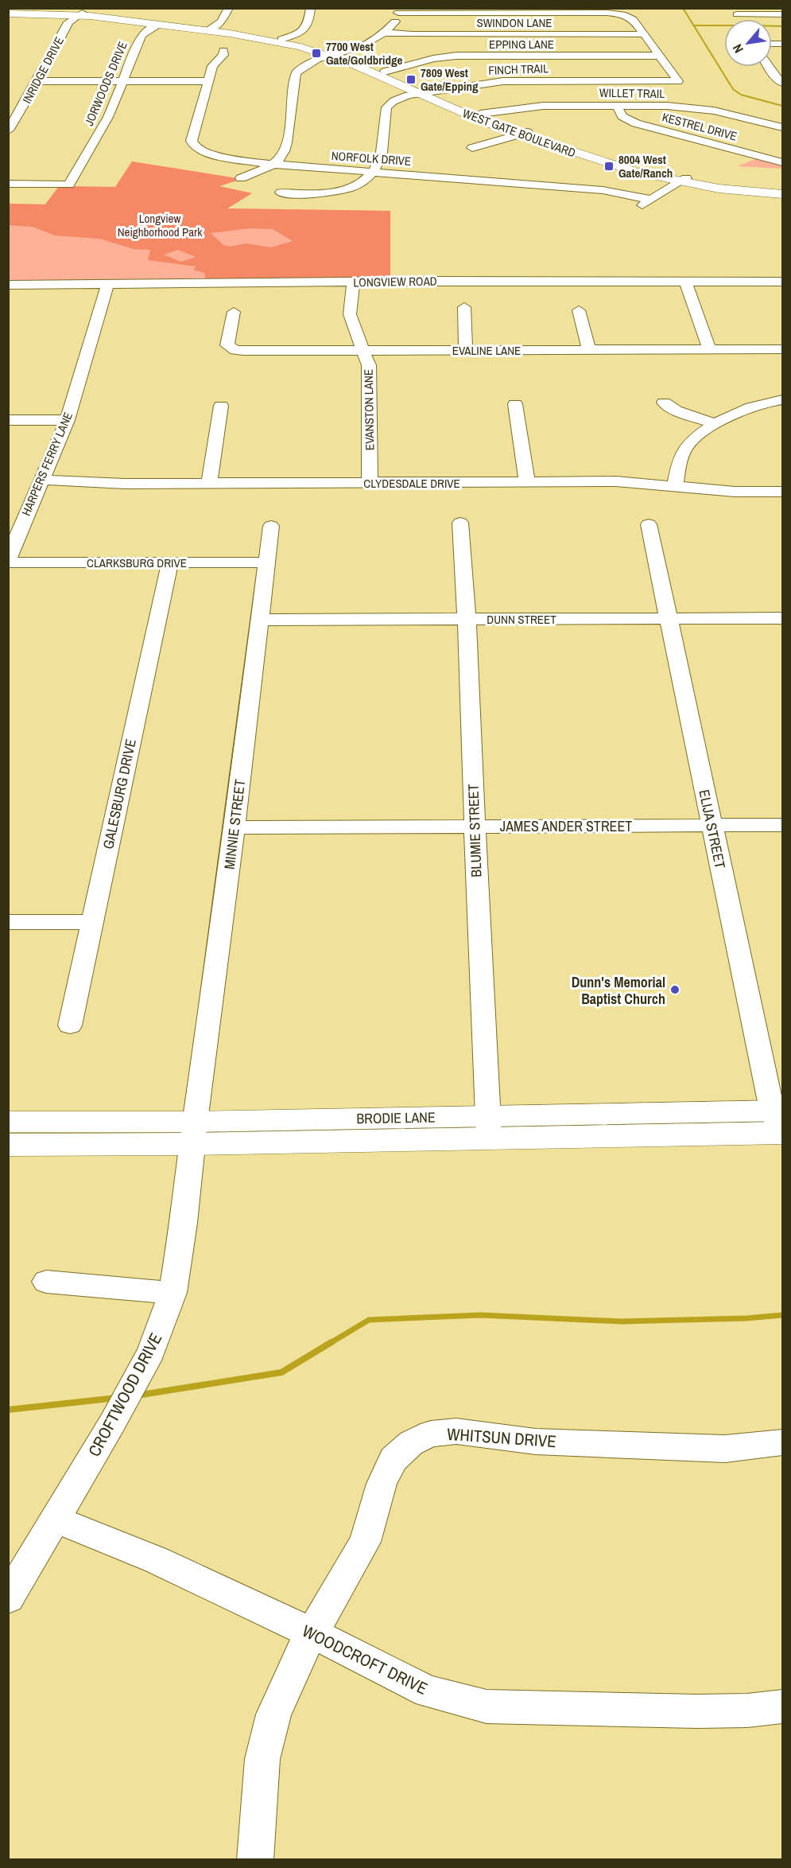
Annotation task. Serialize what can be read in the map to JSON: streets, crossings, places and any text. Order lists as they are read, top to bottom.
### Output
{
  "streets": {
    "main road": ["WEST GATE BOULEVARD", "BRODIE LANE"],
    "street": [
      "SWINDON LANE",
      "EPPING LANE",
      "FINCH TRAIL",
      "INRIDGE DRIVE",
      "JORWOODS DRIVE",
      "WILLET TRAIL",
      "KESTREL DRIVE",
      "NORFOLK DRIVE",
      "LONGVIEW ROAD",
      "EVALINE LANE",
      "EVANSTON LANE",
      "HARPERS FERRY LANE",
      "CLYDESDALE DRIVE",
      "CLARKSBURG DRIVE",
      "DUNN STREET",
      "GALESBURG DRIVE",
      "MINNIE STREET",
      "JAMES ANDER STREET",
      "ELIJA STREET",
      "BLUMIE STREET",
      "CROFTWOOD DRIVE",
      "WHITSUN DRIVE",
      "WOODCROFT DRIVE"
    ]
  },
  "crossings": [
    ["EPPING LANE", "FINCH TRAIL"],
    ["EPPING LANE", "WEST GATE BOULEVARD"],
    ["FINCH TRAIL", "WEST GATE BOULEVARD"],
    ["FINCH TRAIL", "NORFOLK DRIVE"],
    ["INRIDGE DRIVE", "WEST GATE BOULEVARD"],
    ["JORWOODS DRIVE", "WEST GATE BOULEVARD"],
    ["WILLET TRAIL", "KESTREL DRIVE"],
    ["WILLET TRAIL", "WEST GATE BOULEVARD"],
    ["WEST GATE BOULEVARD", "NORFOLK DRIVE"],
    ["LONGVIEW ROAD", "EVANSTON LANE"],
    ["LONGVIEW ROAD", "HARPERS FERRY LANE"],
    ["EVALINE LANE", "EVANSTON LANE"],
    ["EVANSTON LANE", "CLYDESDALE DRIVE"],
    ["HARPERS FERRY LANE", "CLYDESDALE DRIVE"],
    ["HARPERS FERRY LANE", "CLARKSBURG DRIVE"],
    ["CLARKSBURG DRIVE", "GALESBURG DRIVE"],
    ["CLARKSBURG DRIVE", "MINNIE STREET"],
    ["DUNN STREET", "MINNIE STREET"],
    ["DUNN STREET", "ELIJA STREET"],
    ["DUNN STREET", "BLUMIE STREET"],
    ["MINNIE STREET", "JAMES ANDER STREET"],
    ["MINNIE STREET", "BRODIE LANE"],
    ["MINNIE STREET", "CROFTWOOD DRIVE"],
    ["JAMES ANDER STREET", "ELIJA STREET"],
    ["JAMES ANDER STREET", "BLUMIE STREET"],
    ["ELIJA STREET", "BRODIE LANE"],
    ["BLUMIE STREET", "BRODIE LANE"],
    ["BRODIE LANE", "CROFTWOOD DRIVE"],
    ["CROFTWOOD DRIVE", "WOODCROFT DRIVE"],
    ["WHITSUN DRIVE", "WOODCROFT DRIVE"]
  ],
  "parks": ["Longview Neighborhood Park"],
  "places": {
    "transit": ["7700 West Gate/Goldbridge", "7809 West Gate/Epping", "8004 West Gate/Ranch"],
    "other": ["Dunn's Memorial Baptist Church"]
  },
  "north": "bottom left"
}
